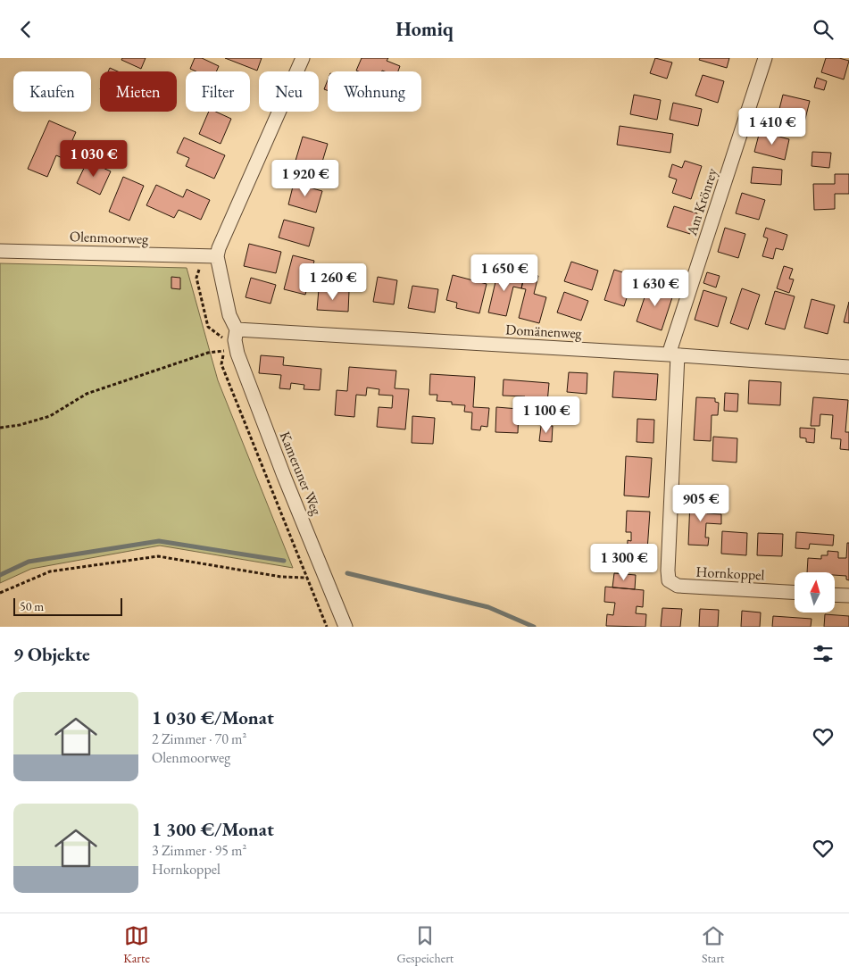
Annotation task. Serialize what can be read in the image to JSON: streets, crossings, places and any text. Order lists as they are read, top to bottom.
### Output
{
  "streets": {
    "street": [
      "Am Krönrey",
      "Olenmoorweg",
      "Domänenweg",
      "Kameruner Weg",
      "Hornkoppel"
    ]
  },
  "crossings": [
    ["Am Krönrey", "Domänenweg"],
    ["Am Krönrey", "Hornkoppel"],
    ["Domänenweg", "Kameruner Weg"],
    ["Domänenweg", "Hornkoppel"]
  ],
  "scale_bar": "50 m",
  "north": "top",
  "page": {
    "header": "Homiq",
    "chip": [
      "Kaufen",
      "Mieten",
      "Filter",
      "Neu",
      "Wohnung"
    ],
    "price": [
      "1 410 €",
      "1 030 €",
      "1 920 €",
      "1 650 €",
      "1 260 €",
      "1 630 €",
      "1 100 €",
      "905 €",
      "1 300 €"
    ],
    "scale": "50 m",
    "heading": "9 Objekte",
    "list": [
      {
        "name": "1 030 €/Monat",
        "note": "2 Zimmer · 70 m² · Olenmoorweg"
      },
      {
        "name": "1 300 €/Monat",
        "note": "3 Zimmer · 95 m² · Hornkoppel"
      }
    ],
    "tabs": ["Karte", "Gespeichert", "Start"]
  }
}
